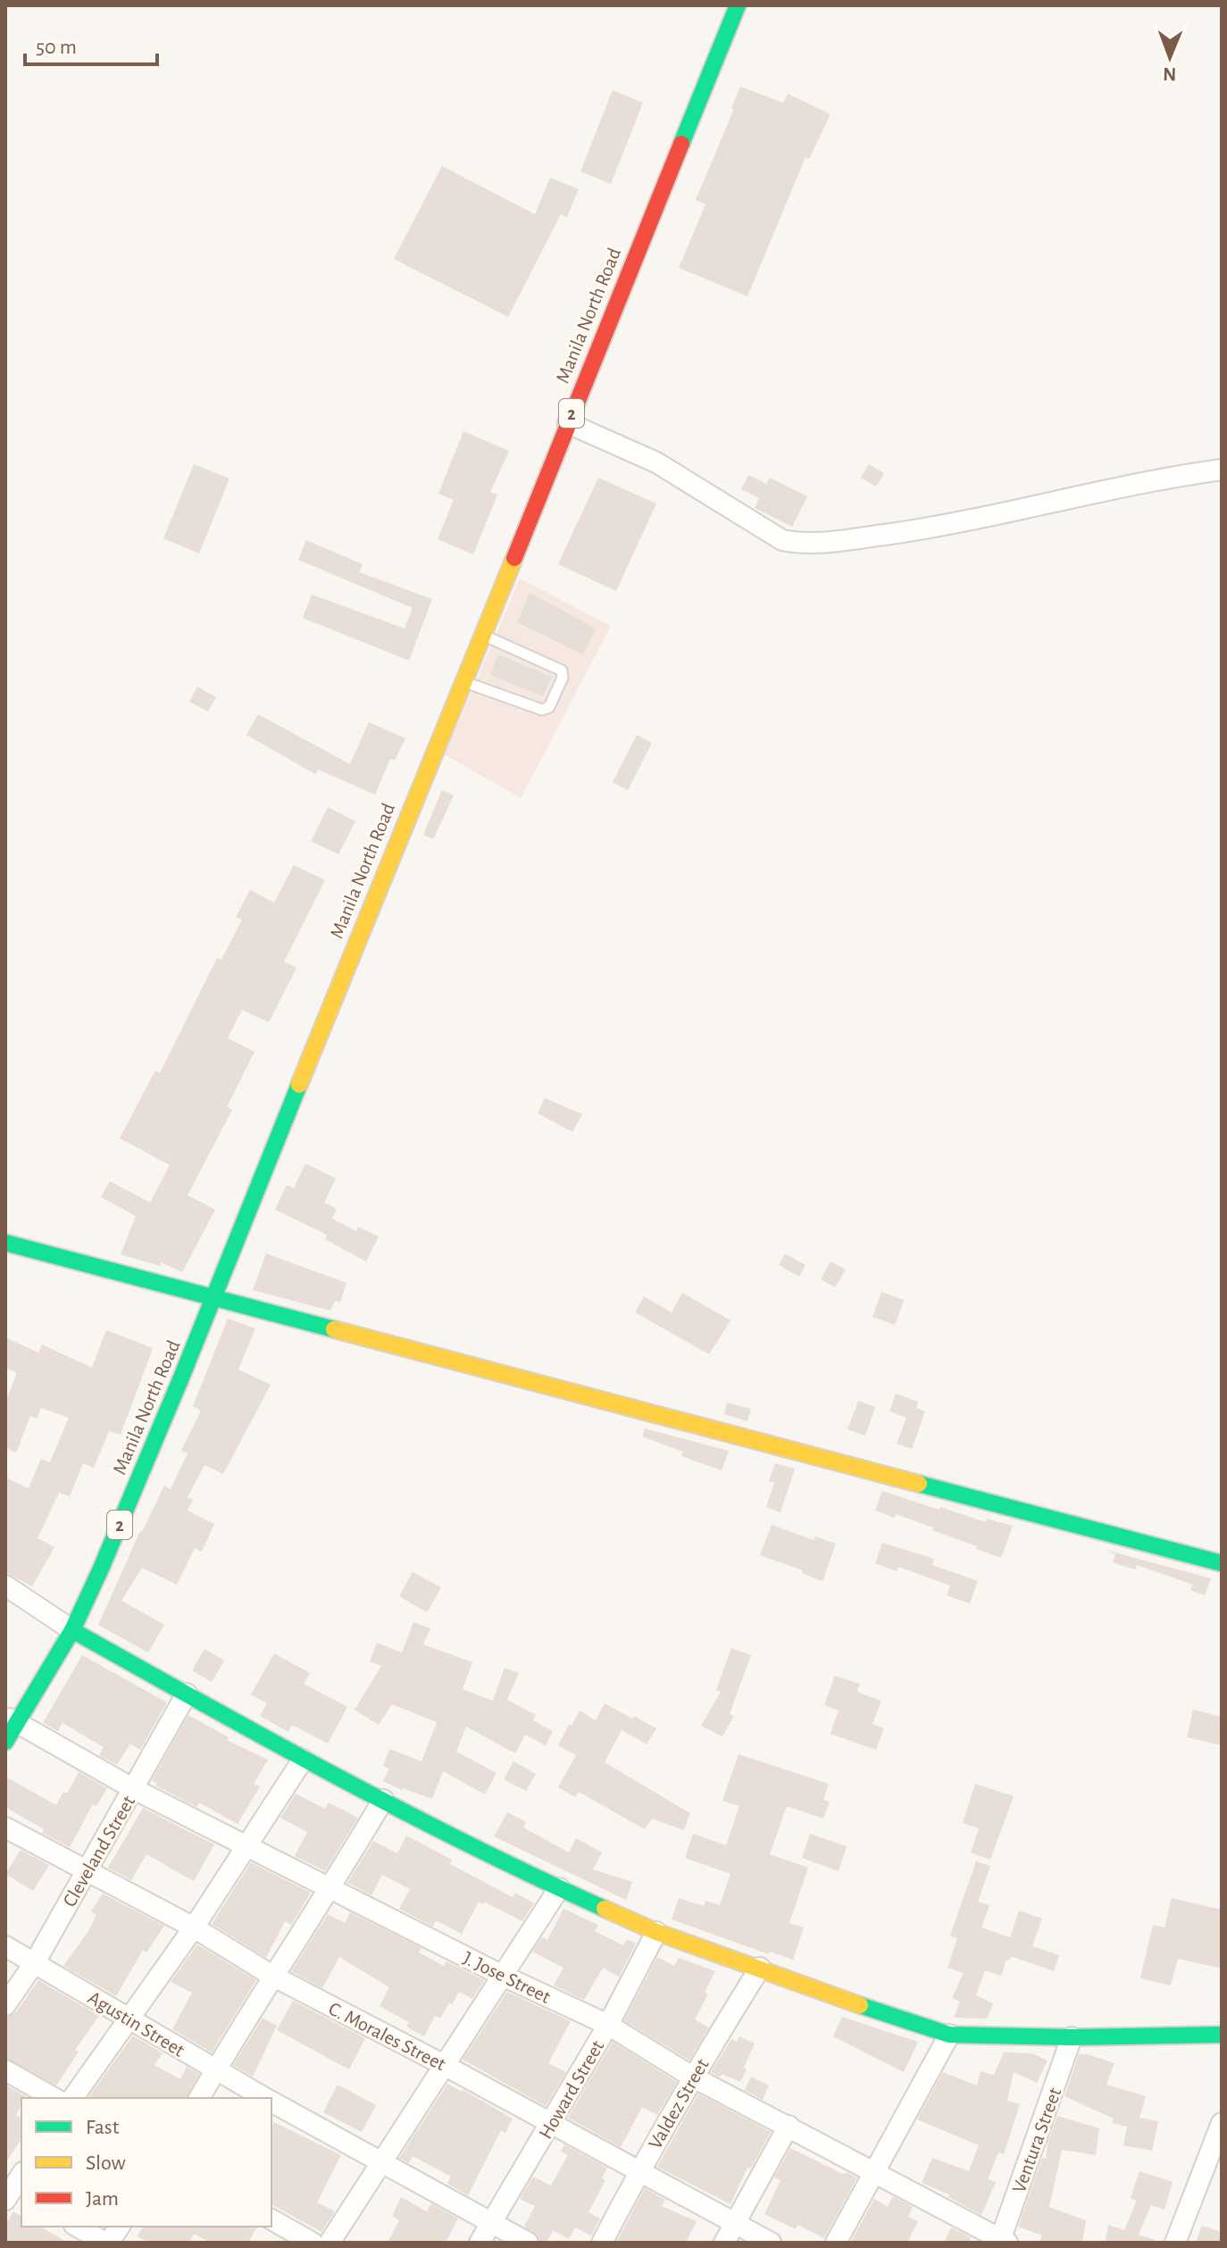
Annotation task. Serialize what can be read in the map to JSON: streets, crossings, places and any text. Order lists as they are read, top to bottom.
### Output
{
  "streets": {
    "main road": ["Manila North Road", "2"],
    "street": [
      "Cleveland Street",
      "J. Jose Street",
      "Agustin Street",
      "C. Morales Street",
      "Howard Street",
      "Valdez Street",
      "Ventura Street"
    ]
  },
  "crossings": [
    ["Manila North Road", "J. Jose Street"],
    ["Cleveland Street", "J. Jose Street"],
    ["Cleveland Street", "Agustin Street"],
    ["Cleveland Street", "C. Morales Street"],
    ["J. Jose Street", "Howard Street"],
    ["J. Jose Street", "Valdez Street"],
    ["J. Jose Street", "Ventura Street"],
    ["Agustin Street", "Howard Street"],
    ["C. Morales Street", "Howard Street"],
    ["C. Morales Street", "Valdez Street"]
  ],
  "legend": ["Fast", "Slow", "Jam"],
  "scale_bar": "50 m",
  "north": "bottom"
}
